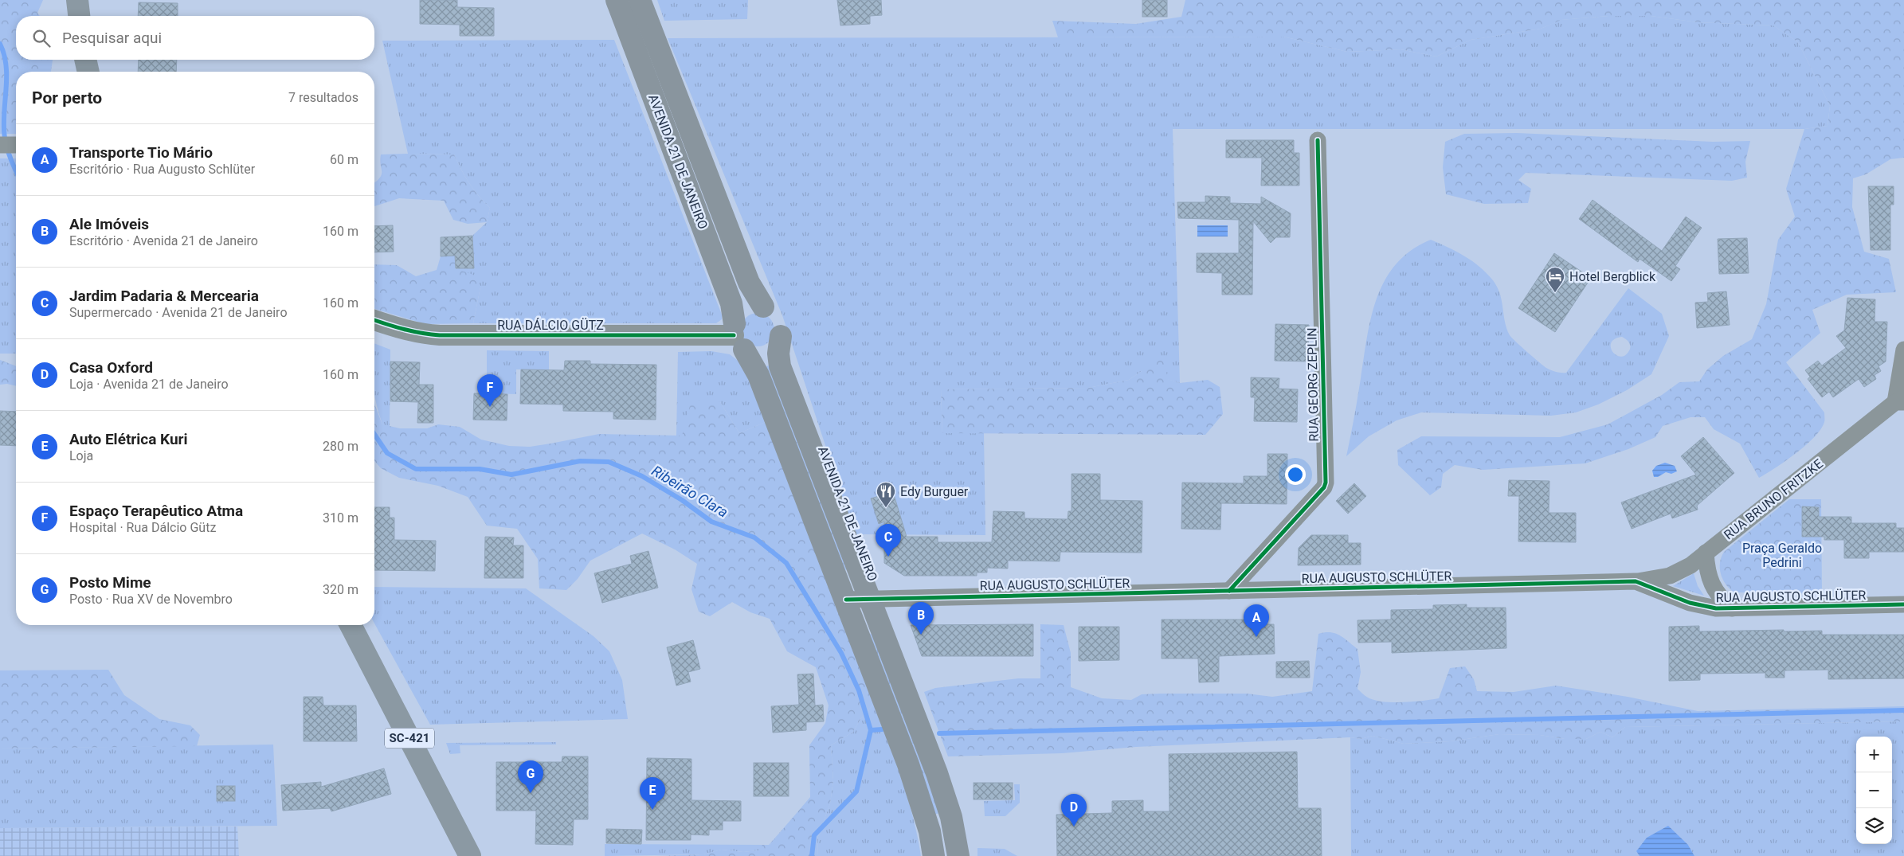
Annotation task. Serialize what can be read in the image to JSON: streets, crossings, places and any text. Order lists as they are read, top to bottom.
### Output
{
  "streets": {
    "main road": ["AVENIDA 21 DE JANEIRO", "SC-421"],
    "street": [
      "RUA DÁLCIO GÜTZ",
      "RUA GEORG ZEPLIN",
      "RUA BRUNO FRITZKE",
      "RUA AUGUSTO SCHLÜTER"
    ]
  },
  "crossings": [
    ["AVENIDA 21 DE JANEIRO", "RUA DÁLCIO GÜTZ"],
    ["AVENIDA 21 DE JANEIRO", "RUA AUGUSTO SCHLÜTER"],
    ["RUA GEORG ZEPLIN", "RUA AUGUSTO SCHLÜTER"],
    ["RUA BRUNO FRITZKE", "RUA AUGUSTO SCHLÜTER"]
  ],
  "water": ["Ribeirão Clara"],
  "parks": ["Praça Geraldo Pedrini"],
  "places": {
    "hotel": ["Hotel Bergblick"],
    "restaurant": ["Edy Burguer"]
  },
  "page": {
    "search": "Pesquisar aqui",
    "heading": ["Por perto", "7 resultados"],
    "list": [
      {
        "mark": "A",
        "name": "Transporte Tio Mário",
        "note": "Escritório · Rua Augusto Schlüter",
        "value": "60 m"
      },
      {
        "mark": "B",
        "name": "Ale Imóveis",
        "note": "Escritório · Avenida 21 de Janeiro",
        "value": "160 m"
      },
      {
        "mark": "C",
        "name": "Jardim Padaria & Mercearia",
        "note": "Supermercado · Avenida 21 de Janeiro",
        "value": "160 m"
      },
      {
        "mark": "D",
        "name": "Casa Oxford",
        "note": "Loja · Avenida 21 de Janeiro",
        "value": "160 m"
      },
      {
        "mark": "E",
        "name": "Auto Elétrica Kuri",
        "note": "Loja",
        "value": "280 m"
      },
      {
        "mark": "F",
        "name": "Espaço Terapêutico Atma",
        "note": "Hospital · Rua Dálcio Gütz",
        "value": "310 m"
      },
      {
        "mark": "G",
        "name": "Posto Mime",
        "note": "Posto · Rua XV de Novembro",
        "value": "320 m"
      }
    ],
    "pins": [
      "F",
      "C",
      "B",
      "A",
      "G",
      "E",
      "D"
    ],
    "map_buttons": ["+", "−"]
  }
}
